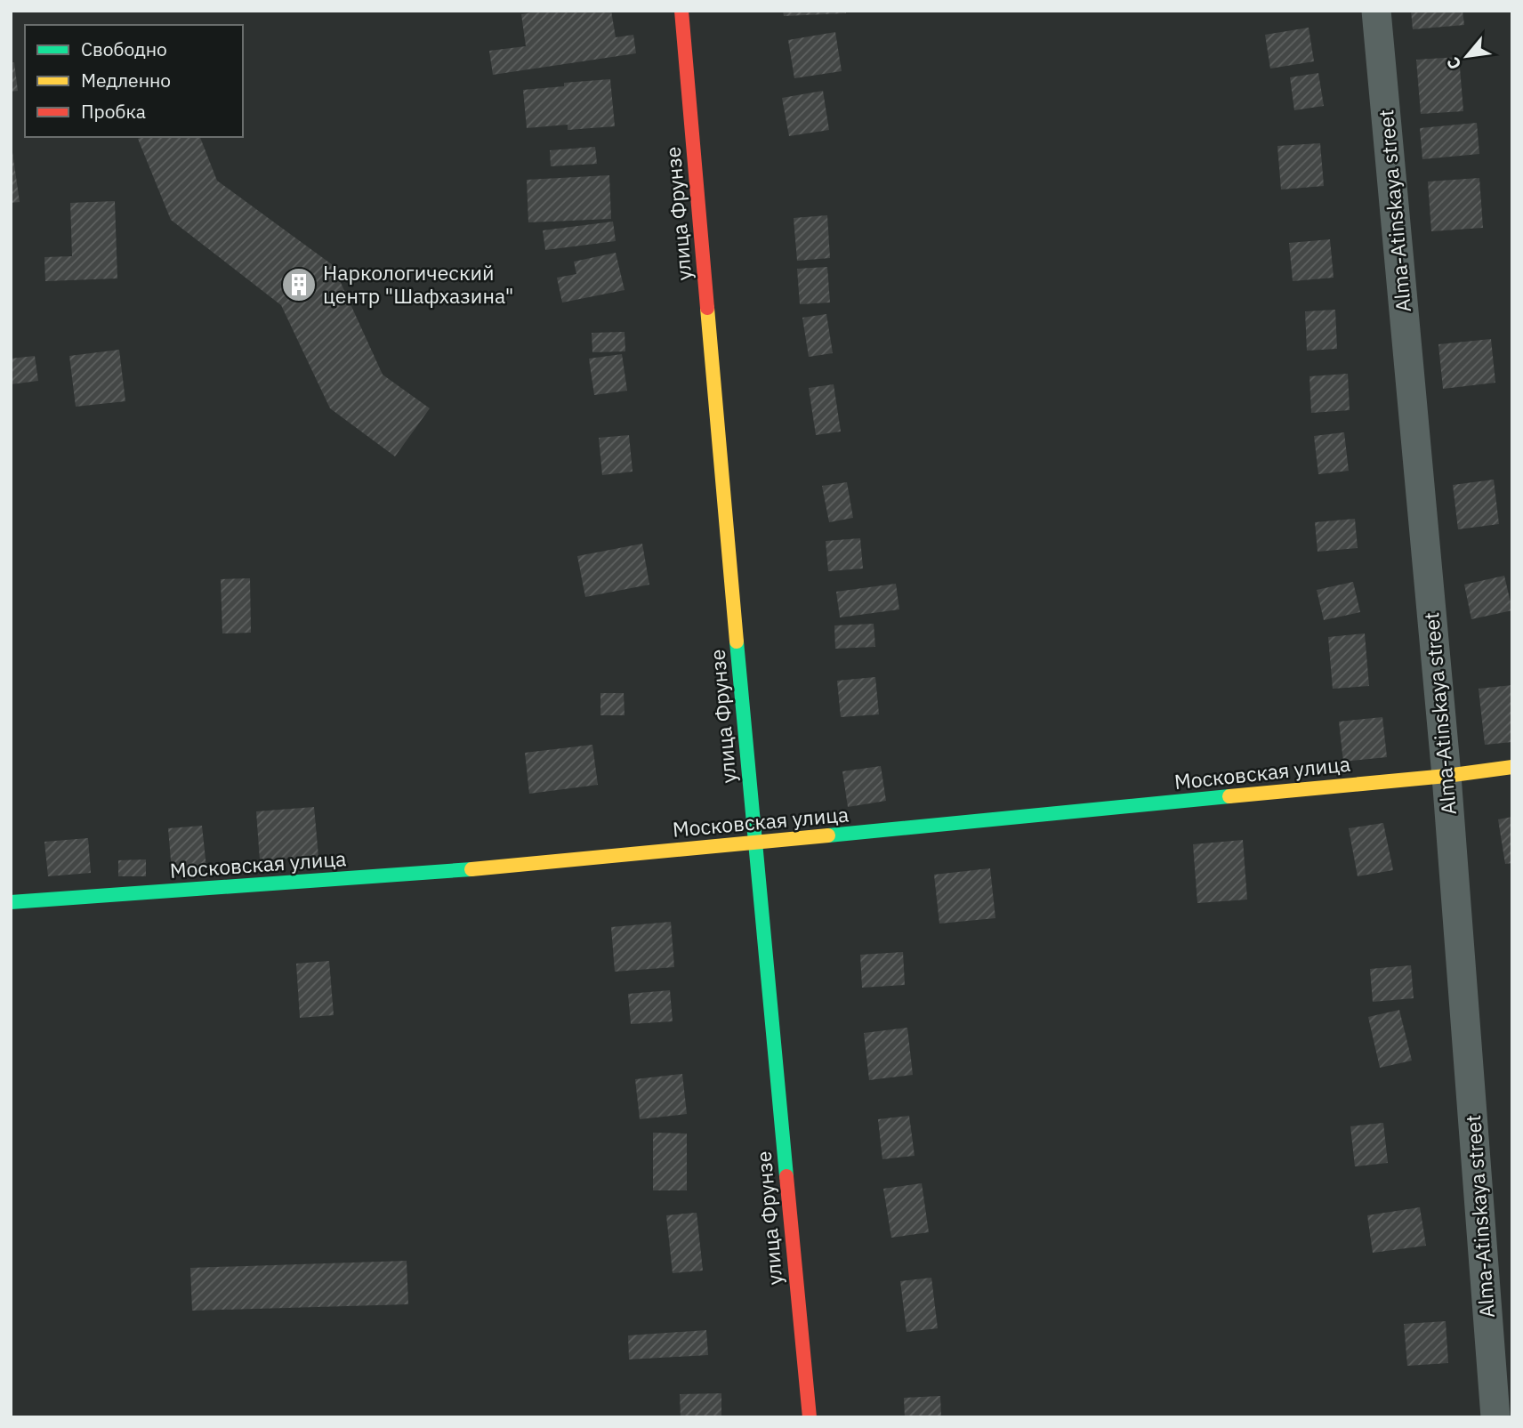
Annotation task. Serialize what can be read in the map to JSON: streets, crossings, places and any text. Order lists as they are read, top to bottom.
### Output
{
  "streets": {
    "street": ["Alma-Atinskaya street", "улица Фрунзе", "Московская улица"]
  },
  "crossings": [
    ["Alma-Atinskaya street", "Московская улица"],
    ["улица Фрунзе", "Московская улица"]
  ],
  "places": {
    "building": ["Наркологический центр \"Шафхазина\""]
  },
  "legend": ["Свободно", "Медленно", "Пробка"],
  "north": "bottom left"
}
